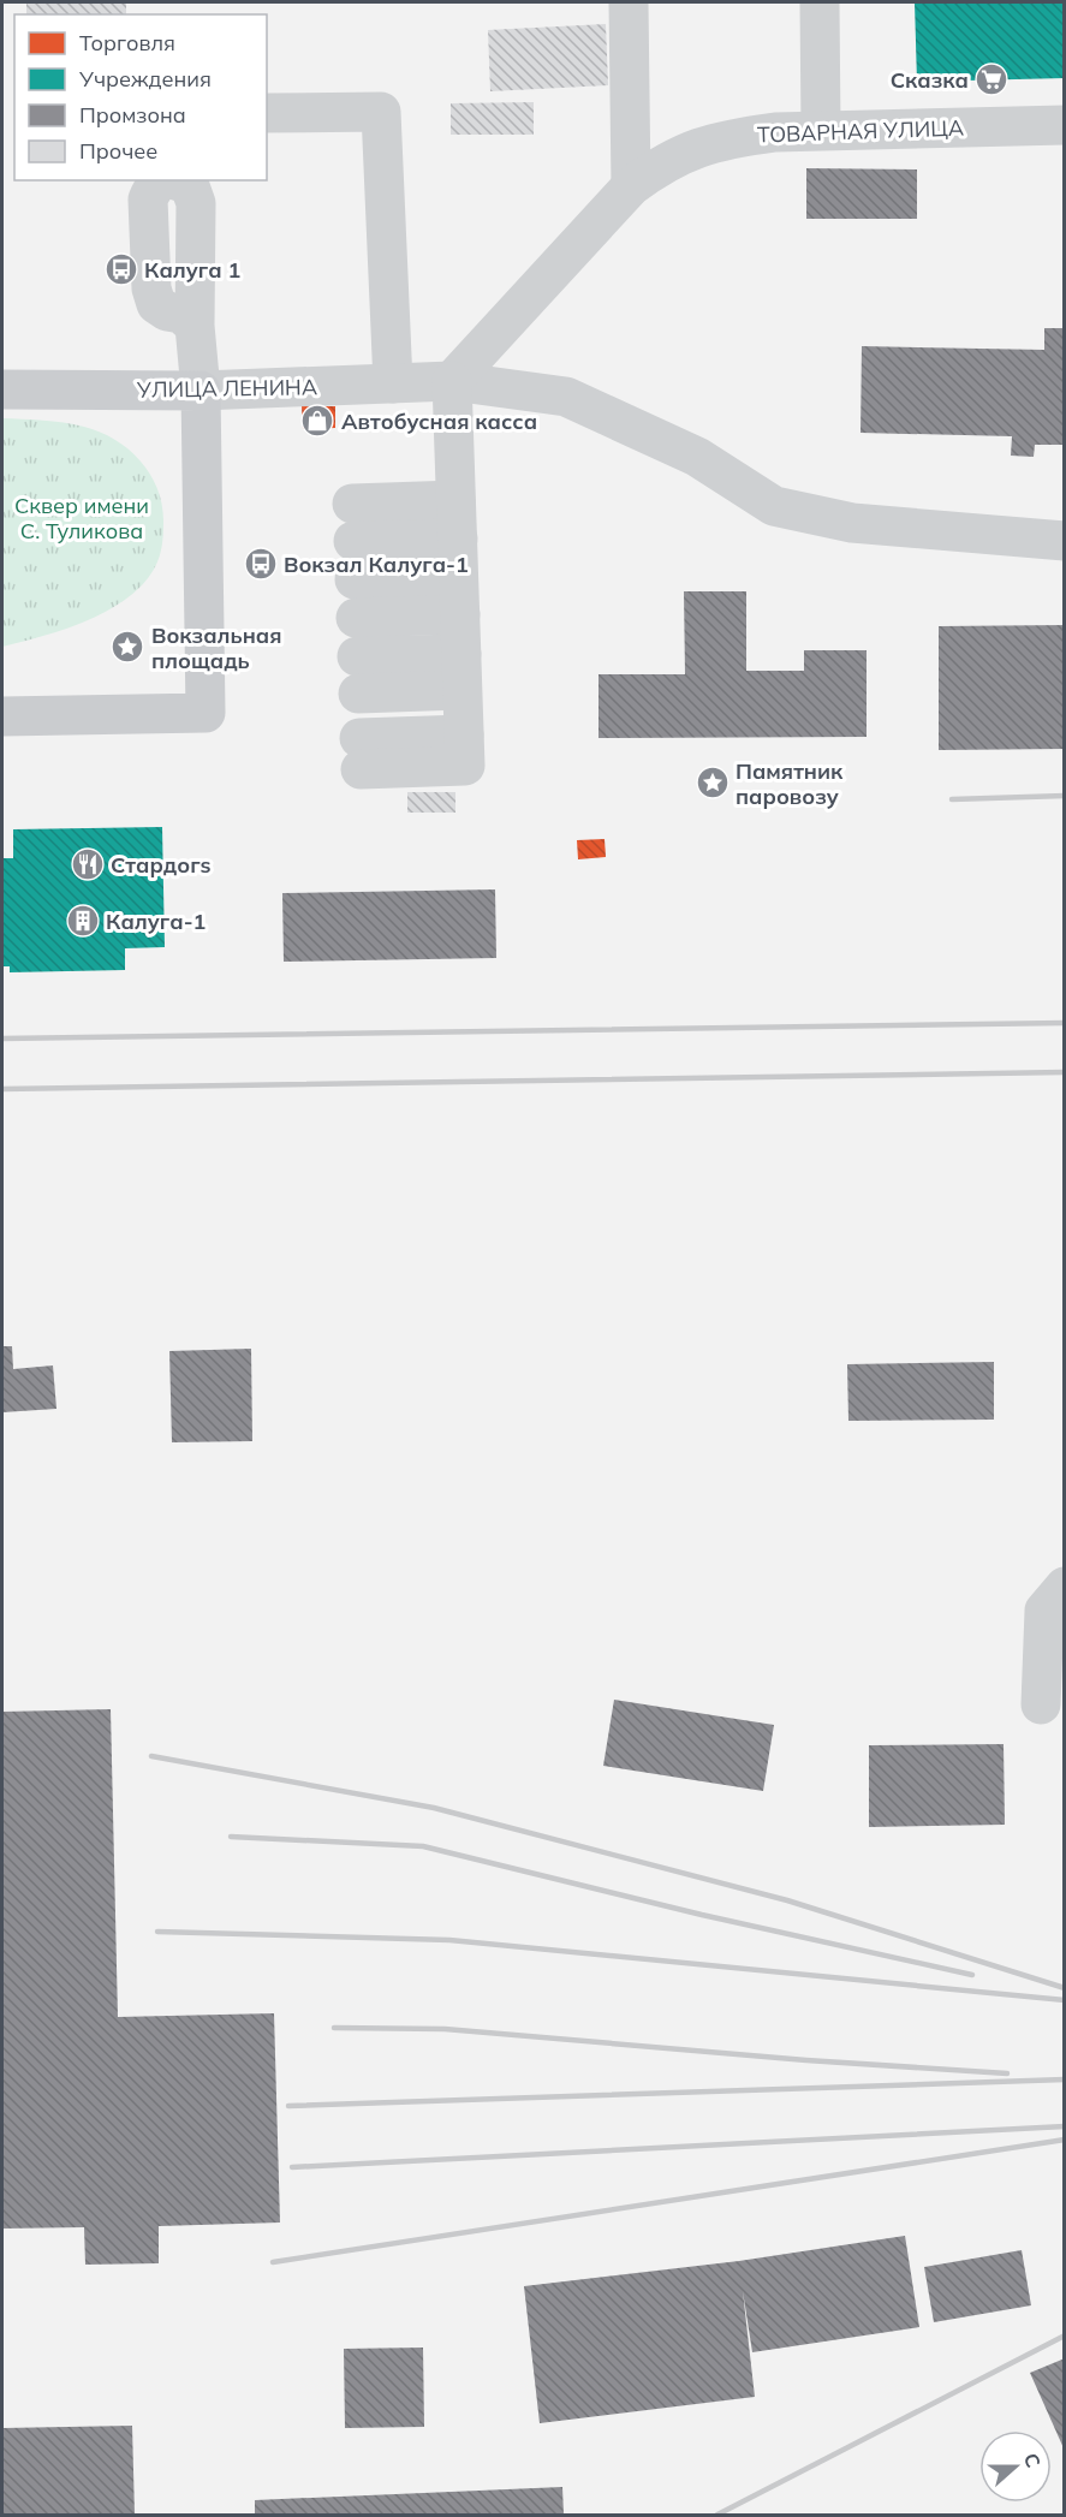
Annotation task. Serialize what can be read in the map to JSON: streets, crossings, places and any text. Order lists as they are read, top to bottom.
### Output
{
  "streets": {
    "main road": ["УЛИЦА ЛЕНИНА"],
    "street": ["ТОВАРНАЯ УЛИЦА"]
  },
  "crossings": [
    ["ТОВАРНАЯ УЛИЦА", "УЛИЦА ЛЕНИНА"]
  ],
  "parks": ["Сквер имени С. Туликова"],
  "places": {
    "supermarket": ["Сказка"],
    "bus stop": ["Калуга 1", "Вокзал Калуга-1"],
    "shop": ["Автобусная касса"],
    "place": ["Вокзальная площадь", "Памятник паровозу"],
    "restaurant": ["Стардогs"],
    "building": ["Калуга-1"]
  },
  "legend": [
    "Торговля",
    "Учреждения",
    "Промзона",
    "Прочее"
  ],
  "north": "right"
}
